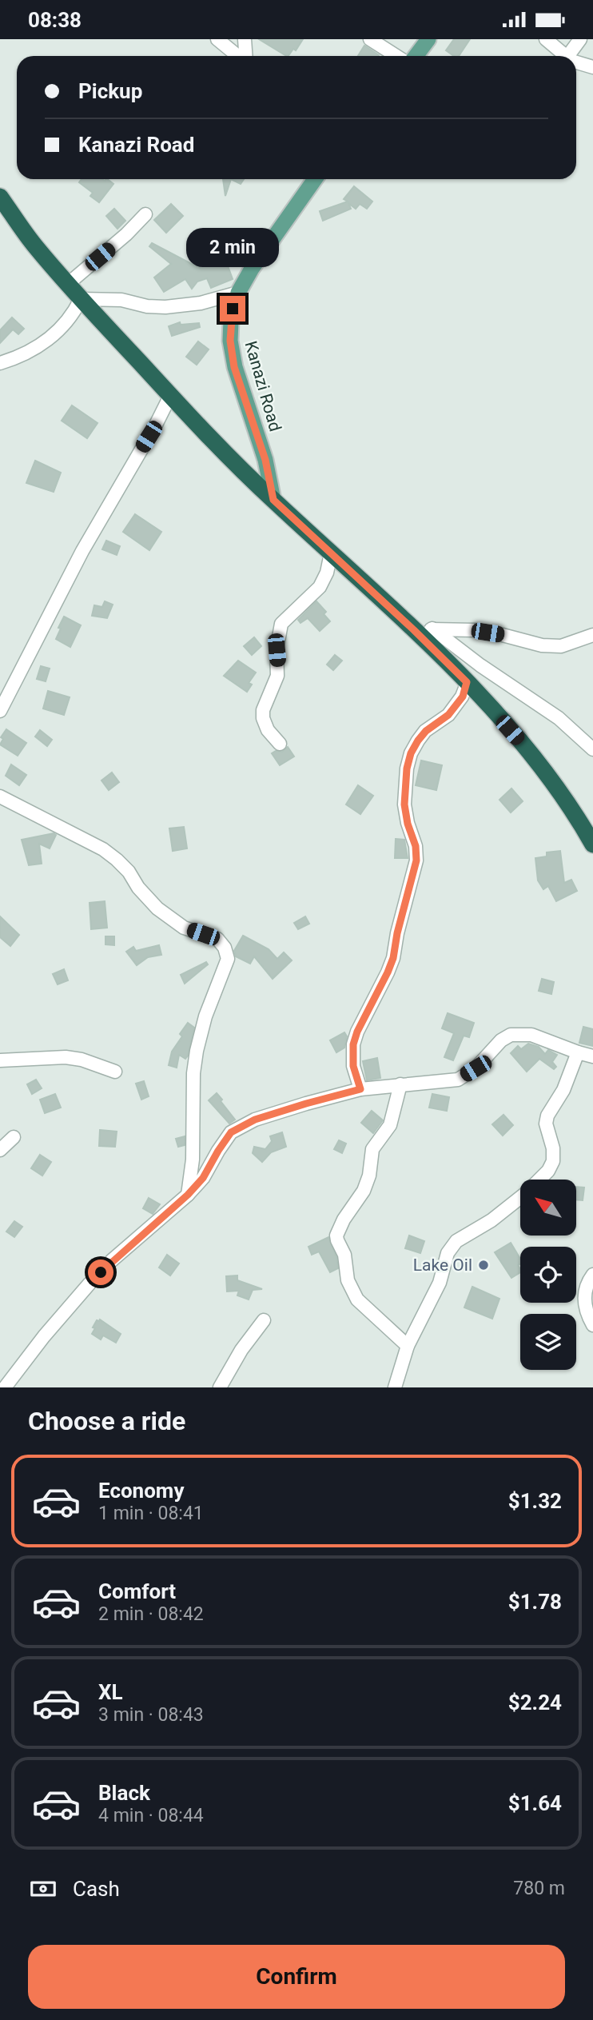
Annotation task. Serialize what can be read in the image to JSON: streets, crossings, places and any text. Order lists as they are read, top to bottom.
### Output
{
  "streets": {
    "main road": ["Kanazi Road"]
  },
  "places": ["Lake Oil"],
  "north": "top left",
  "page": {
    "status": "08:38",
    "banner": ["Pickup", "Kanazi Road"],
    "bubble": "2 min",
    "heading": "Choose a ride",
    "list": [
      {
        "name": "Economy",
        "note": "1 min · 08:41",
        "value": "$1.32"
      },
      {
        "name": "Comfort",
        "note": "2 min · 08:42",
        "value": "$1.78"
      },
      {
        "name": "XL",
        "note": "3 min · 08:43",
        "value": "$2.24"
      },
      {
        "name": "Black",
        "note": "4 min · 08:44",
        "value": "$1.64"
      }
    ],
    "pay": ["Cash", "780 m"],
    "buttons": "Confirm"
  }
}
